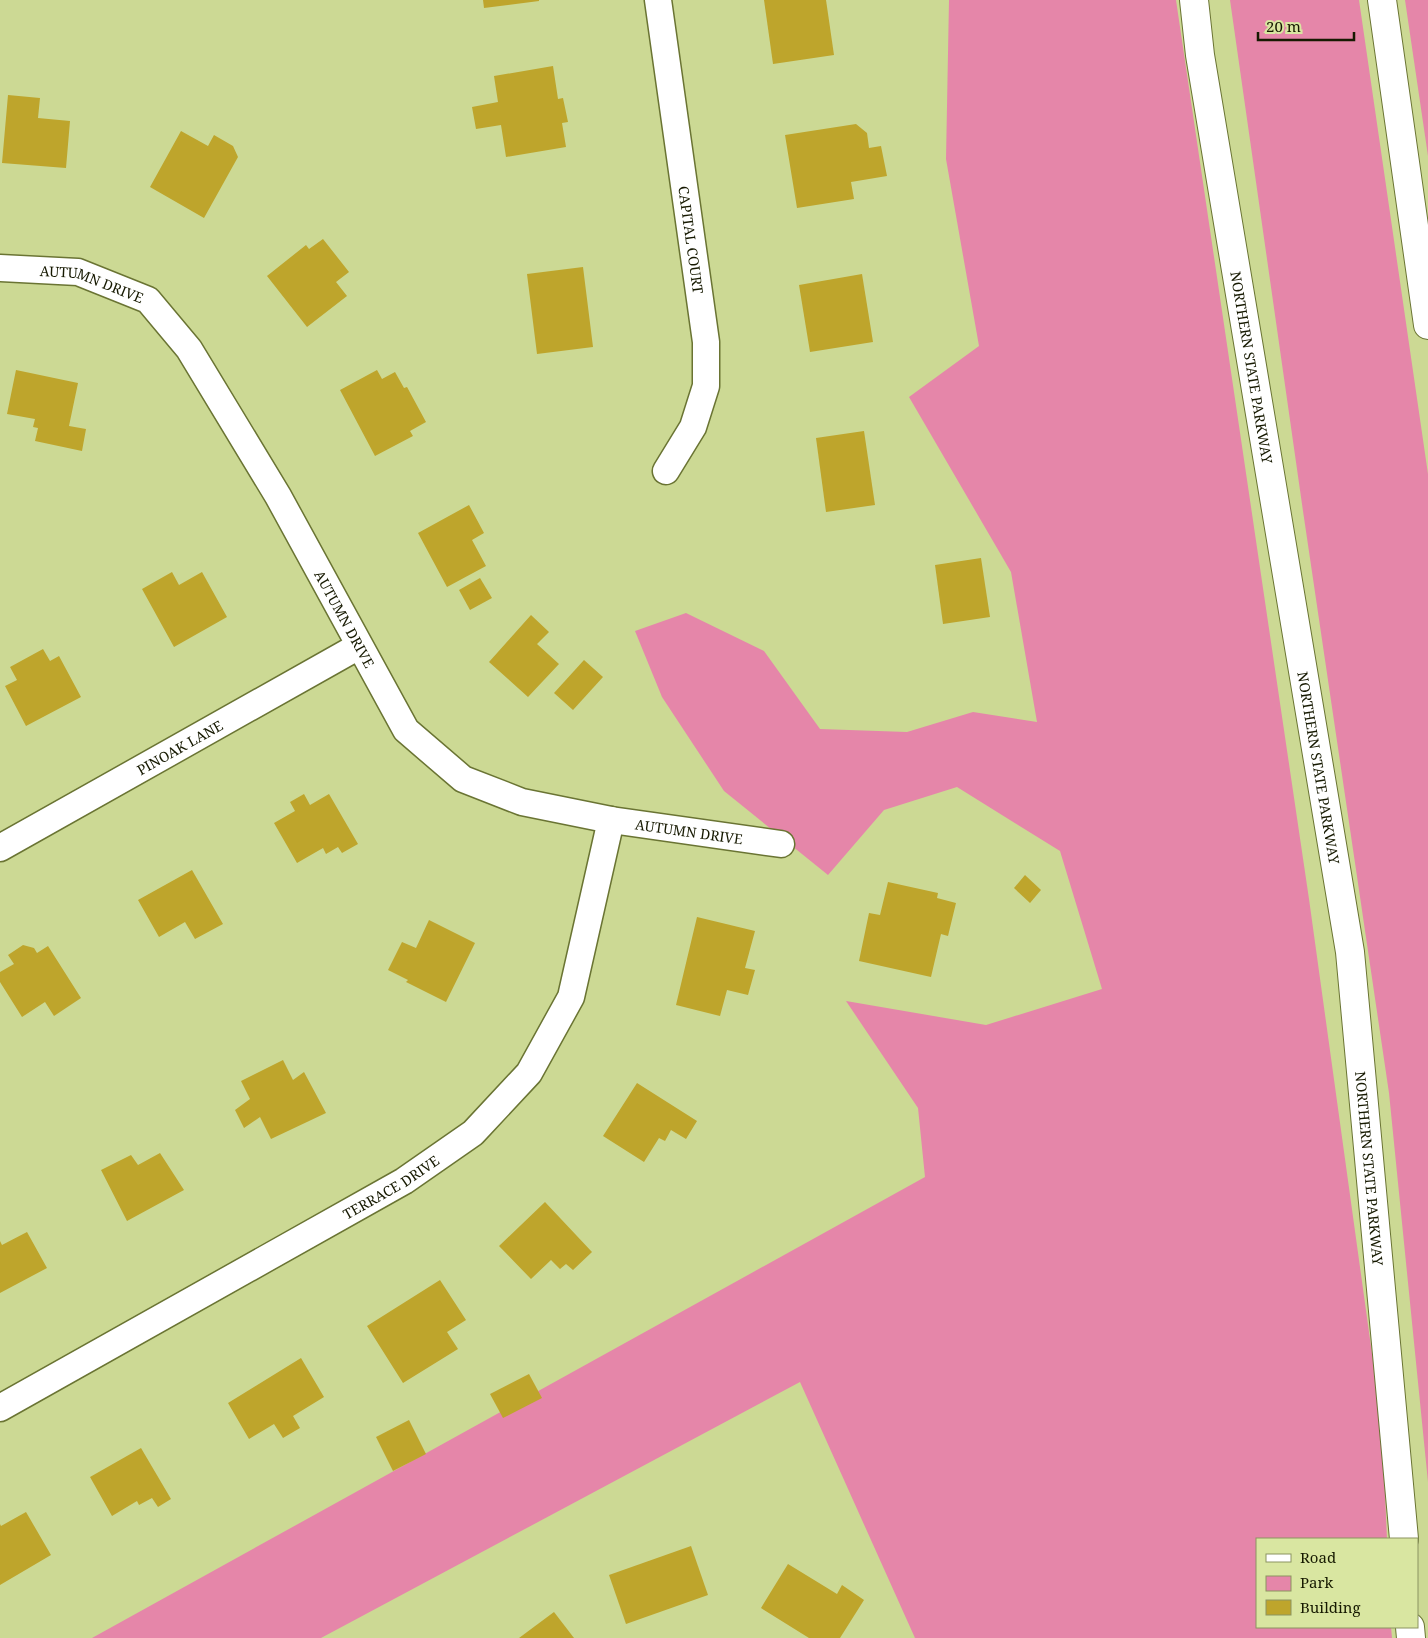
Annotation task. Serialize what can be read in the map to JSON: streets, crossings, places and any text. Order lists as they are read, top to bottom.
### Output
{
  "streets": {
    "highway": ["NORTHERN STATE PARKWAY"],
    "street": [
      "CAPITAL COURT",
      "AUTUMN DRIVE",
      "PINOAK LANE",
      "TERRACE DRIVE"
    ]
  },
  "crossings": [
    ["AUTUMN DRIVE", "PINOAK LANE"],
    ["AUTUMN DRIVE", "TERRACE DRIVE"]
  ],
  "legend": ["Road", "Park", "Building"],
  "scale_bar": "20 m"
}
